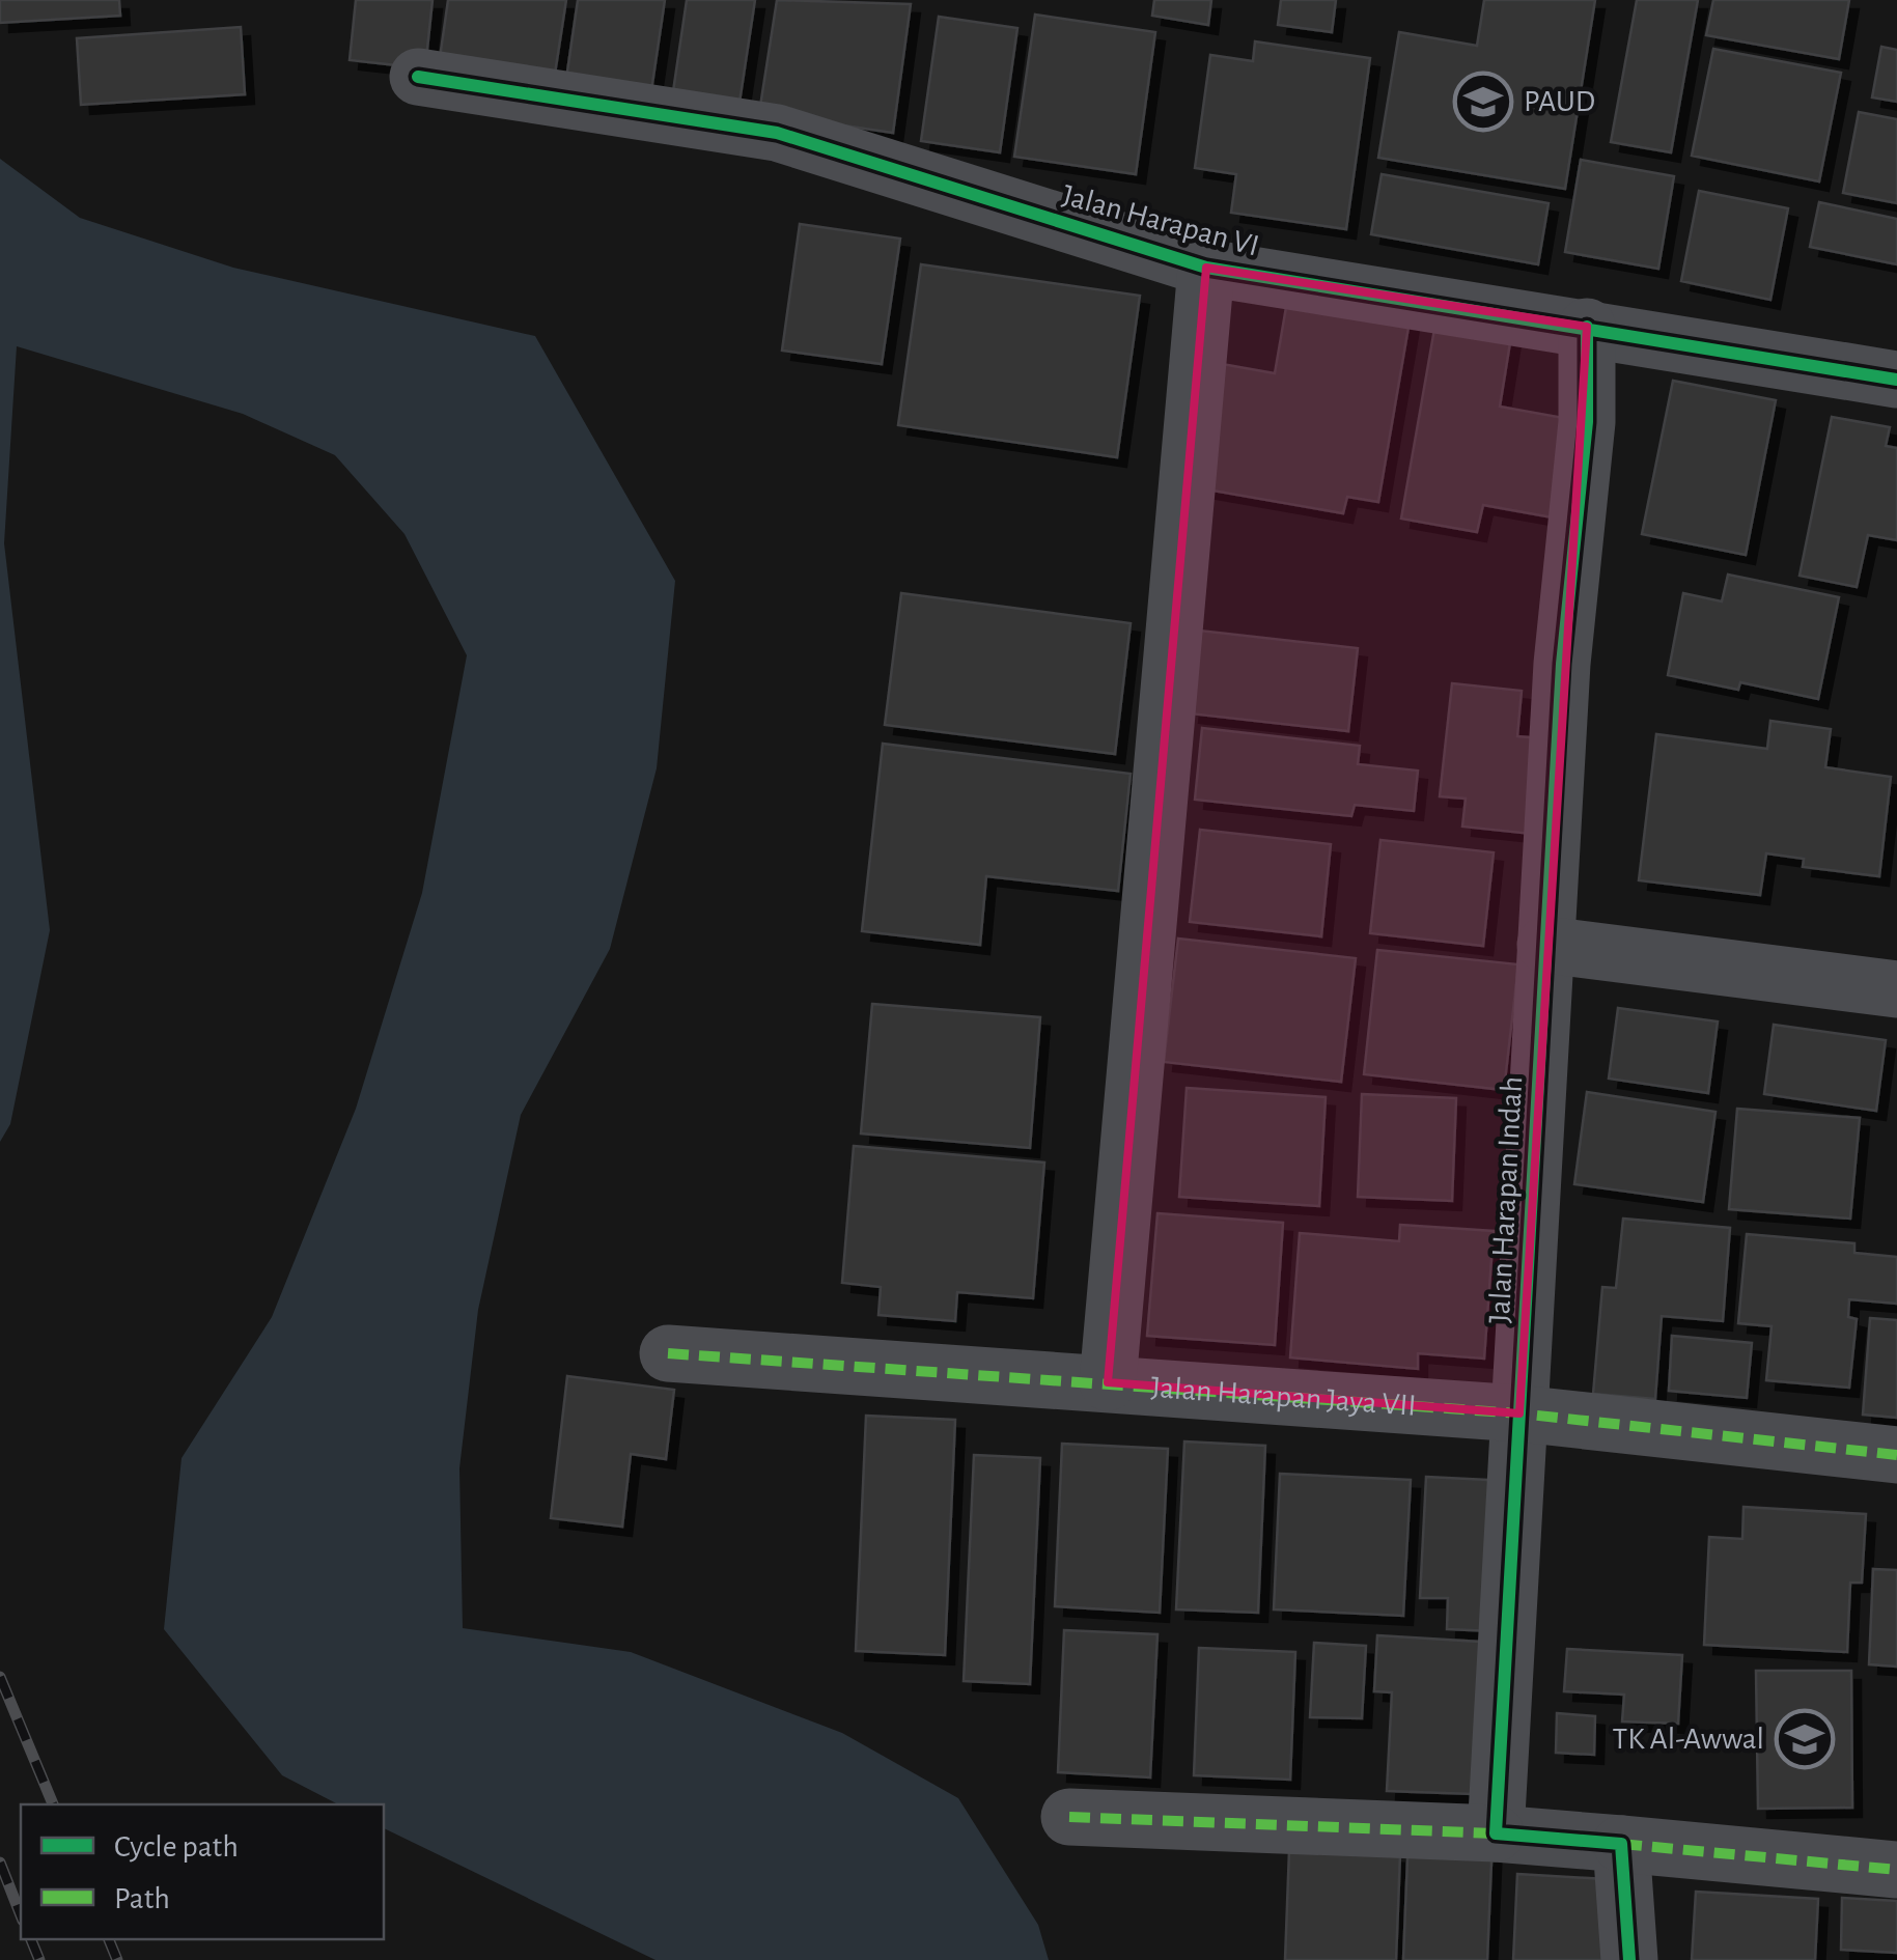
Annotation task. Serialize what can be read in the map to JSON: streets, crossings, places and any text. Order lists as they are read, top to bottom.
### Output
{
  "streets": {
    "street": ["Jalan Harapan VI", "Jalan Harapan Indah", "Jalan Harapan Jaya VII"]
  },
  "crossings": [
    ["Jalan Harapan VI", "Jalan Harapan Indah"],
    ["Jalan Harapan Indah", "Jalan Harapan Jaya VII"]
  ],
  "places": {
    "school or university": ["PAUD", "TK Al-Awwal"]
  },
  "legend": ["Cycle path", "Path"]
}
